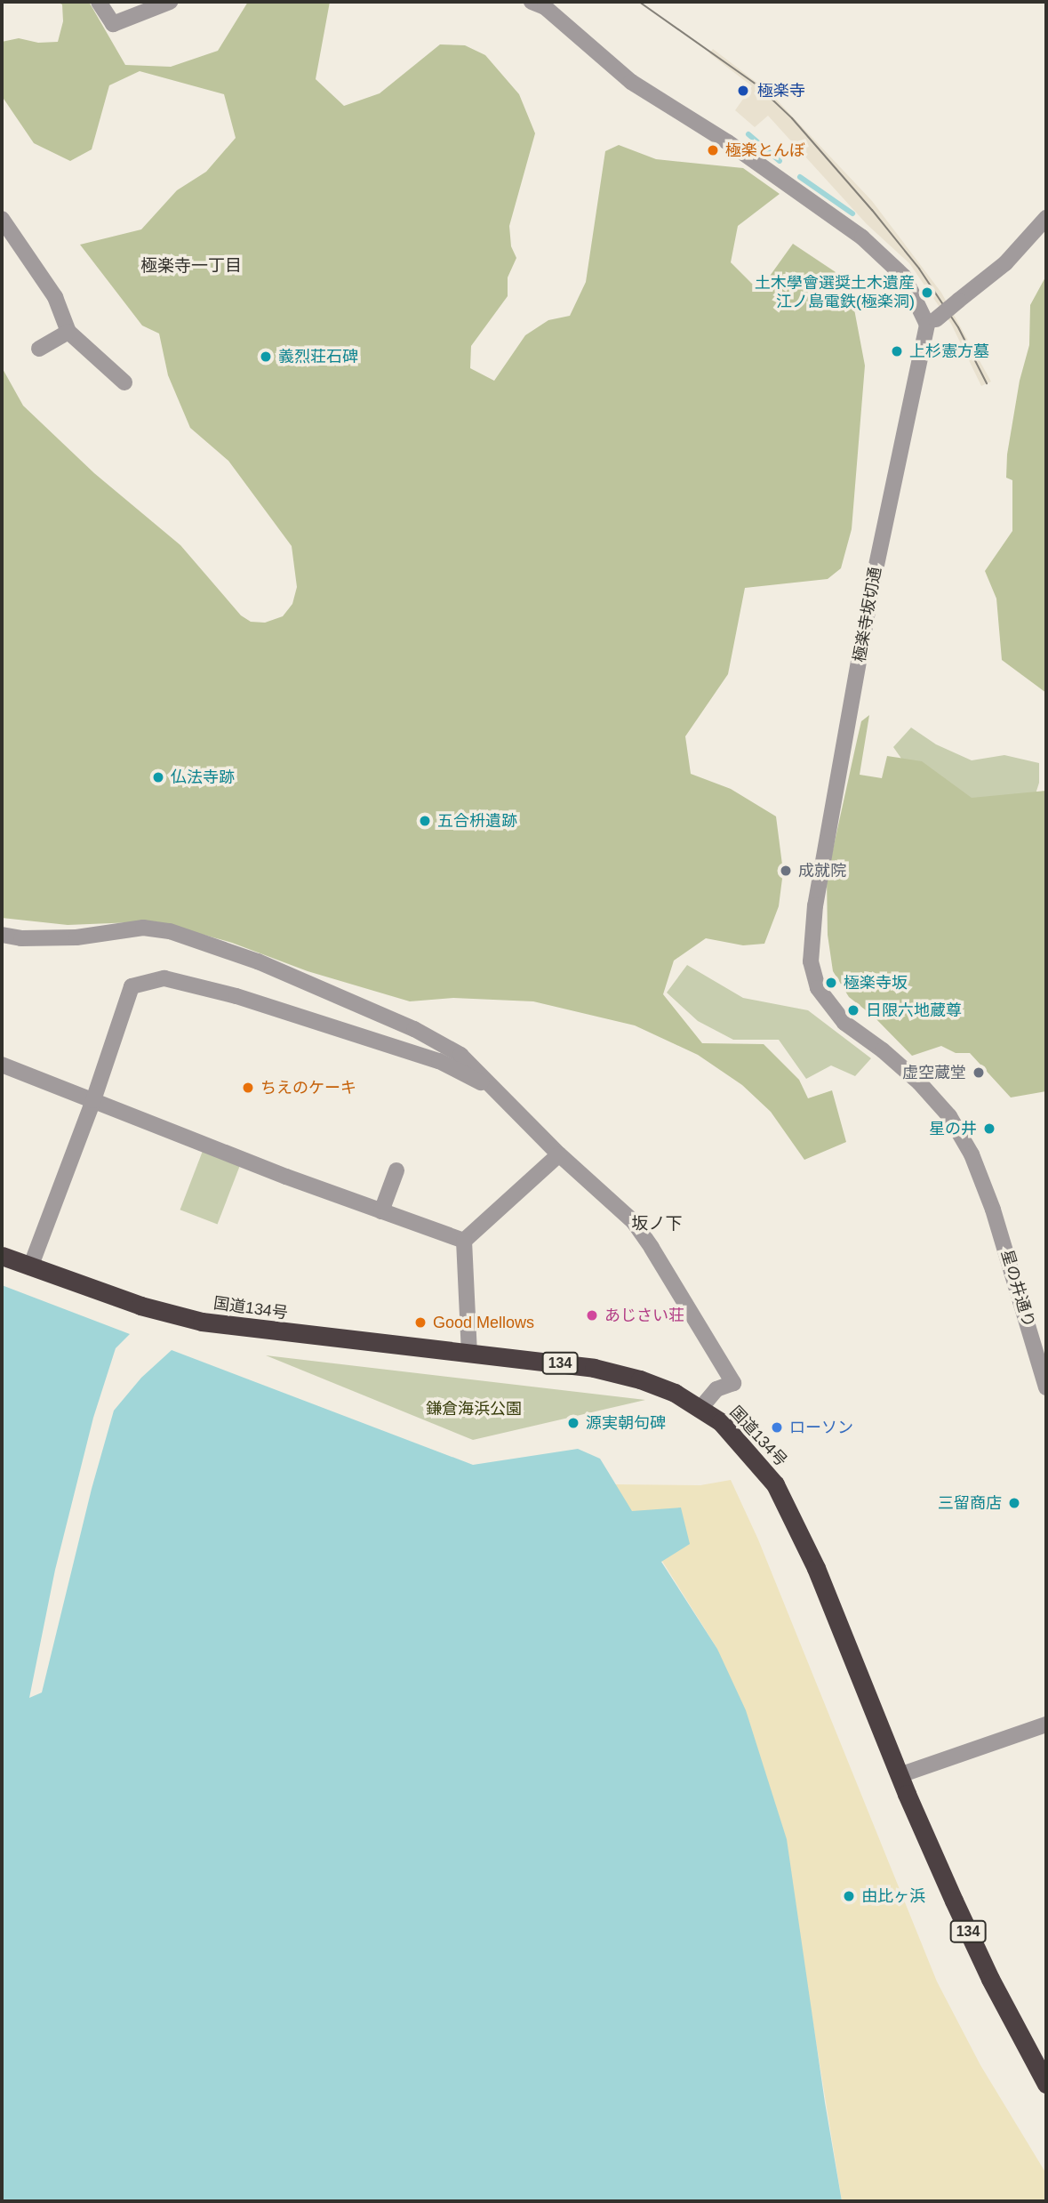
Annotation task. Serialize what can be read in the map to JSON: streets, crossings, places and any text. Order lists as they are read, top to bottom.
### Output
{
  "streets": {
    "highway": ["国道134号", "134"],
    "street": ["極楽寺坂切通", "星の井通り"]
  },
  "crossings": [
    ["極楽寺坂切通", "星の井通り"]
  ],
  "districts": ["極楽寺一丁目", "坂ノ下"],
  "parks": ["鎌倉海浜公園"],
  "places": [
    "極楽寺",
    "極楽とんぼ",
    "土木學會選奨土木遺産 江ノ島電鉄(極楽洞)",
    "上杉憲方墓",
    "義烈荘石碑",
    "仏法寺跡",
    "五合枡遺跡",
    "成就院",
    "極楽寺坂",
    "日限六地蔵尊",
    "虚空蔵堂",
    "ちえのケーキ",
    "星の井",
    "あじさい荘",
    "Good Mellows",
    "源実朝句碑",
    "ローソン",
    "三留商店",
    "由比ヶ浜"
  ]
}
